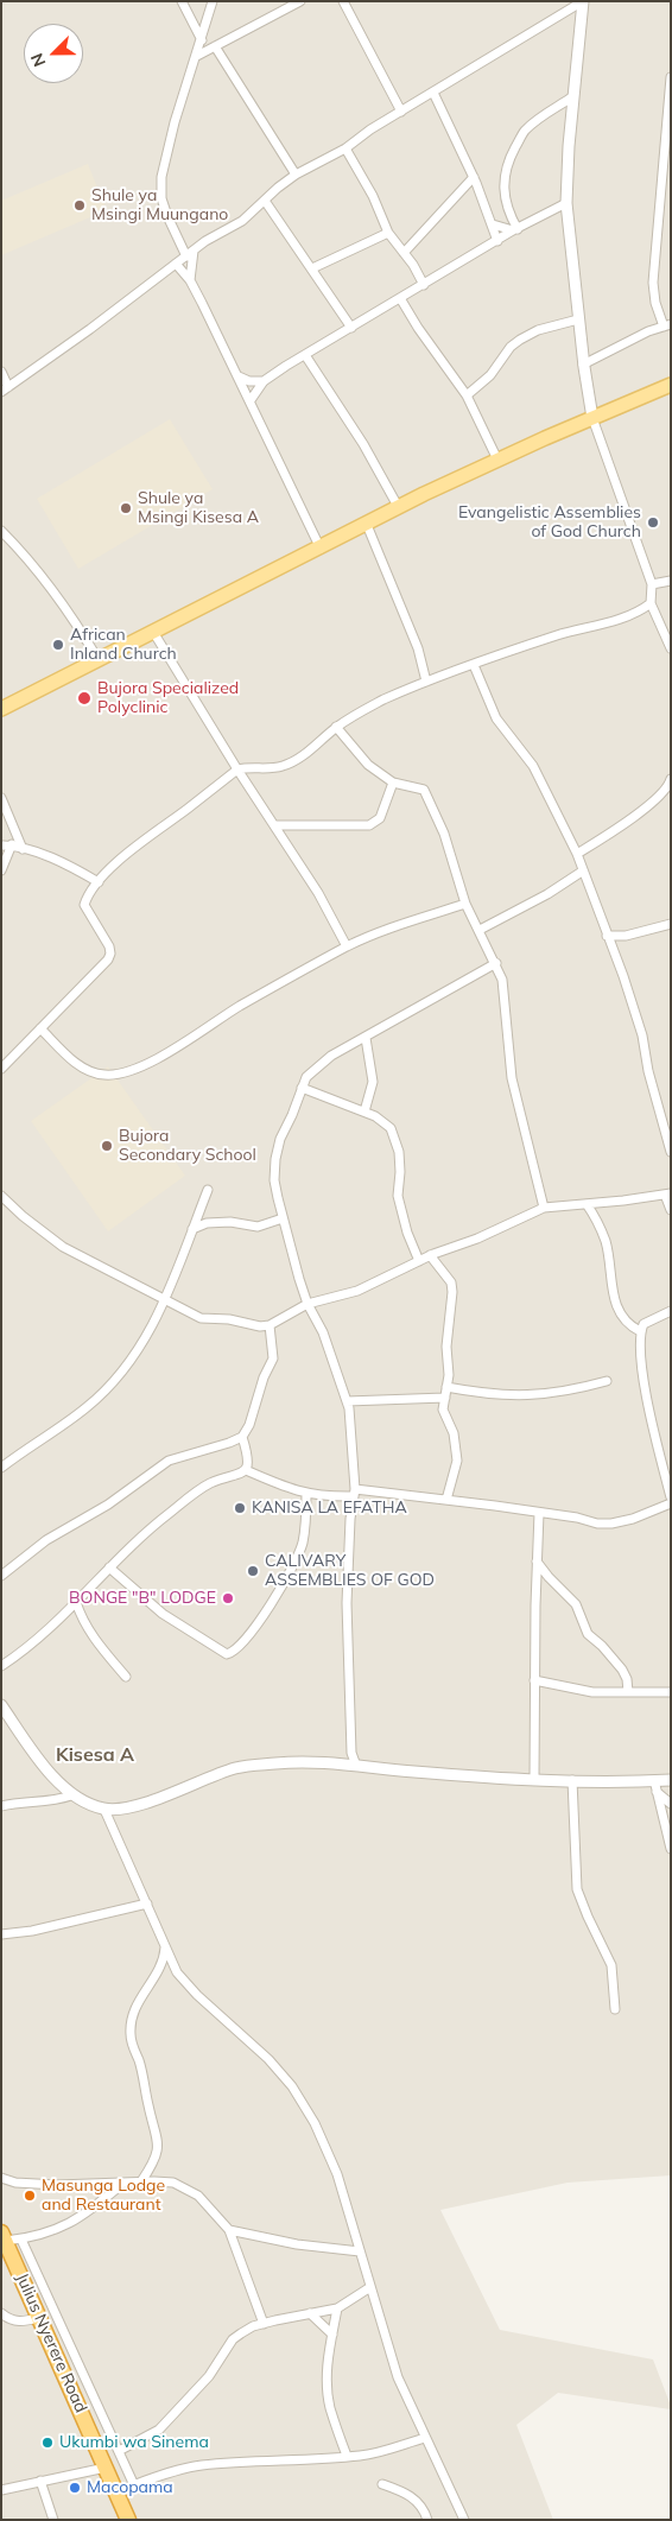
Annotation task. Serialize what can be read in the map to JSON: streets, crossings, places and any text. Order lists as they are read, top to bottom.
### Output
{
  "streets": {
    "highway": ["Julius Nyerere Road"]
  },
  "districts": ["Kisesa A"],
  "places": [
    "Shule ya Msingi Muungano",
    "Shule ya Msingi Kisesa A",
    "Evangelistic Assemblies of God Church",
    "African Inland Church",
    "Bujora Specialized Polyclinic",
    "Bujora Secondary School",
    "KANISA LA EFATHA",
    "CALIVARY ASSEMBLIES OF GOD",
    "BONGE \"B\" LODGE",
    "Masunga Lodge and Restaurant",
    "Ukumbi wa Sinema",
    "Macopama"
  ],
  "north": "bottom left"
}
